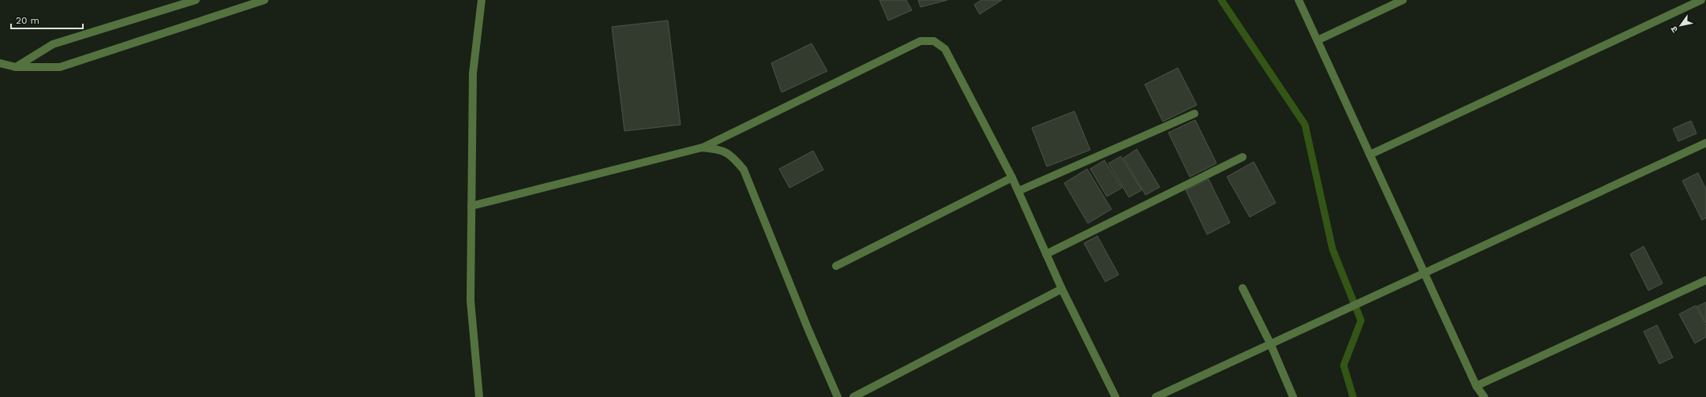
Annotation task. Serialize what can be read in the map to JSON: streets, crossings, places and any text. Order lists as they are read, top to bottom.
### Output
{
  "scale_bar": "20 m",
  "north": "bottom left"
}
